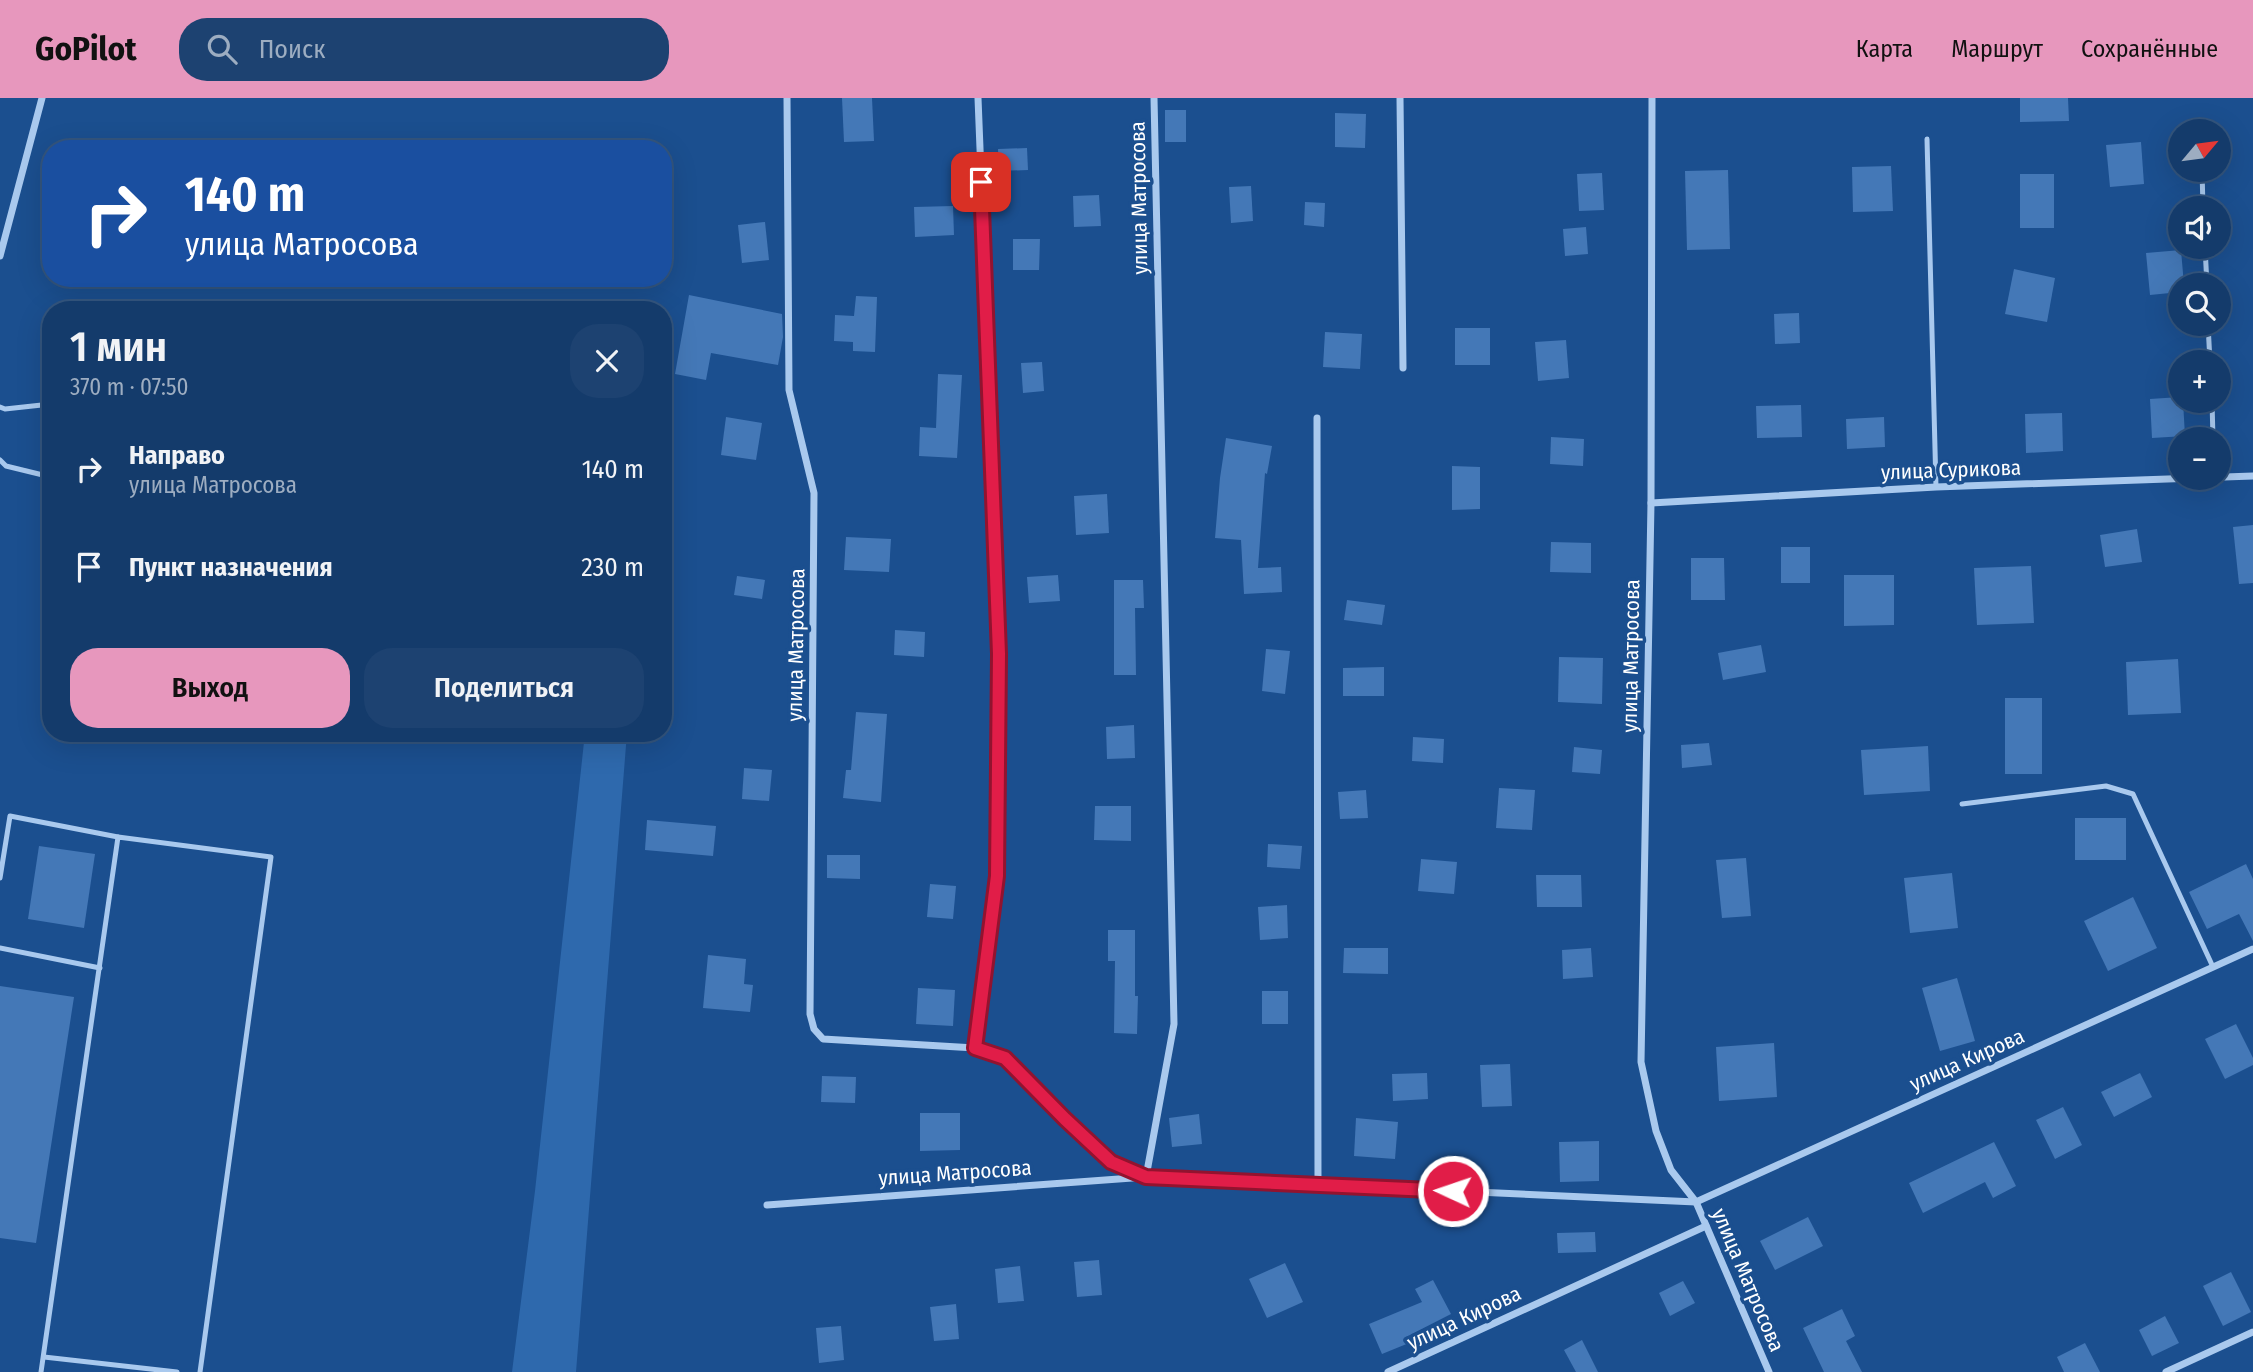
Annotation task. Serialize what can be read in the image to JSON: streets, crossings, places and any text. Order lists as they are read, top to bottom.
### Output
{
  "streets": {
    "street": ["улица Матросова", "улица Сурикова", "улица Кирова"]
  },
  "crossings": [
    ["улица Матросова", "улица Сурикова"],
    ["улица Матросова", "улица Кирова"]
  ],
  "north": "top right",
  "page": {
    "header": "GoPilot",
    "search": "Поиск",
    "nav": ["Карта", "Маршрут", "Сохранённые"],
    "map_buttons": ["+", "−"],
    "turn": ["140 m", "улица Матросова"],
    "heading": ["1 мин", "370 m · 07:50"],
    "list": [
      {
        "name": "Направо",
        "note": "улица Матросова",
        "value": "140 m"
      },
      {
        "name": "Пункт назначения",
        "value": "230 m"
      }
    ],
    "buttons": ["Выход", "Поделиться"]
  }
}
